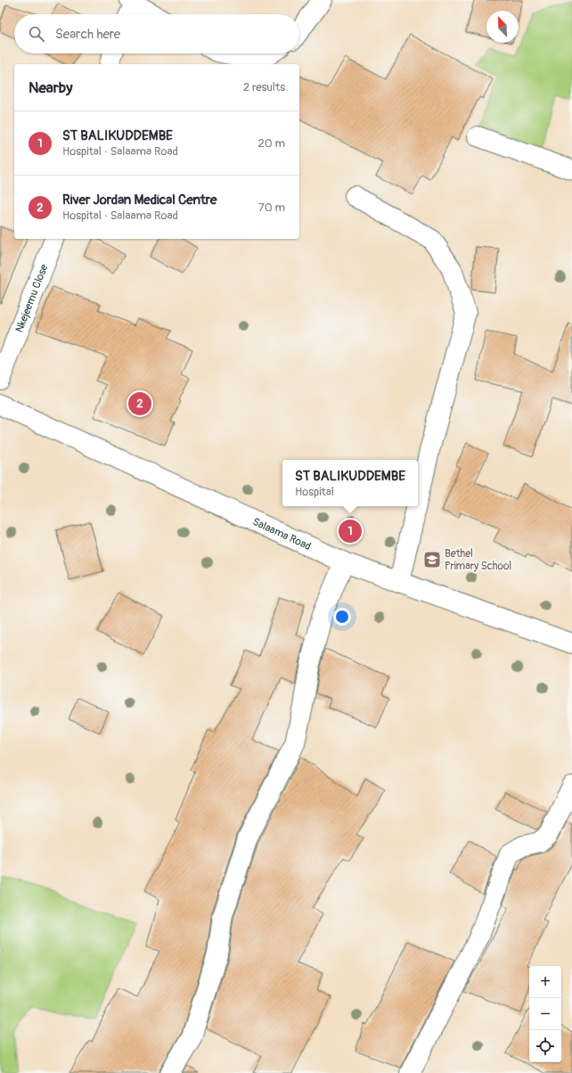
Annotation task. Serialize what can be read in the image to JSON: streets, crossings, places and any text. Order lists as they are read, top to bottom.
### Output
{
  "streets": {
    "street": ["Nkejeemu Close", "Salaama Road"]
  },
  "places": {
    "school or university": ["Bethel Primary School"]
  },
  "north": "top left",
  "page": {
    "search": "Search here",
    "heading": ["Nearby", "2 results"],
    "list": [
      {
        "mark": "1",
        "name": "ST BALIKUDDEMBE",
        "note": "Hospital · Salaama Road",
        "value": "20 m"
      },
      {
        "mark": "2",
        "name": "River Jordan Medical Centre",
        "note": "Hospital · Salaama Road",
        "value": "70 m"
      }
    ],
    "pins": ["2", "1"],
    "popup": ["ST BALIKUDDEMBE", "Hospital"],
    "map_buttons": ["+", "−"]
  }
}
